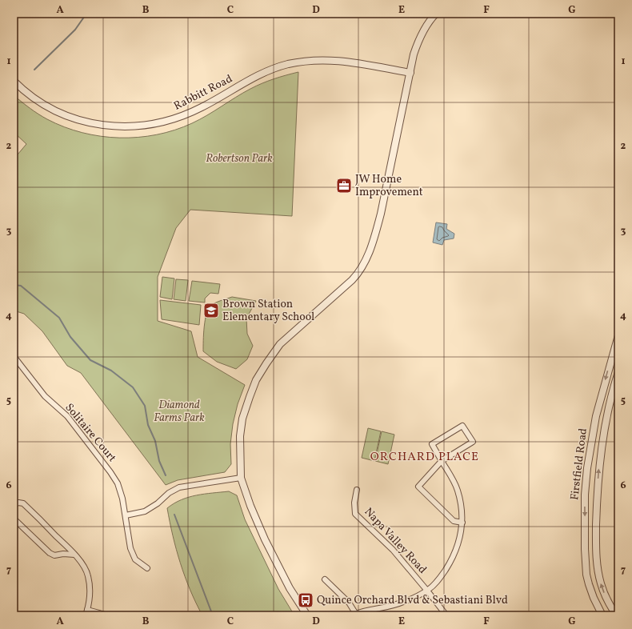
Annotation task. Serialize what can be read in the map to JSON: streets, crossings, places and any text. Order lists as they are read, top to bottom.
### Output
{
  "streets": {
    "street": [
      "Rabbitt Road",
      "Solitaire Court",
      "Firstfield Road",
      "Napa Valley Road"
    ]
  },
  "districts": ["ORCHARD PLACE"],
  "parks": ["Robertson Park", "Diamond Farms Park"],
  "places": {
    "office": ["JW Home Improvement"],
    "school or university": ["Brown Station Elementary School"],
    "bus stop": ["Quince Orchard Blvd & Sebastiani Blvd"]
  },
  "grid": {
    "columns": [
      "A",
      "B",
      "C",
      "D",
      "E",
      "F",
      "G"
    ],
    "rows": [
      "1",
      "2",
      "3",
      "4",
      "5",
      "6",
      "7"
    ]
  }
}
